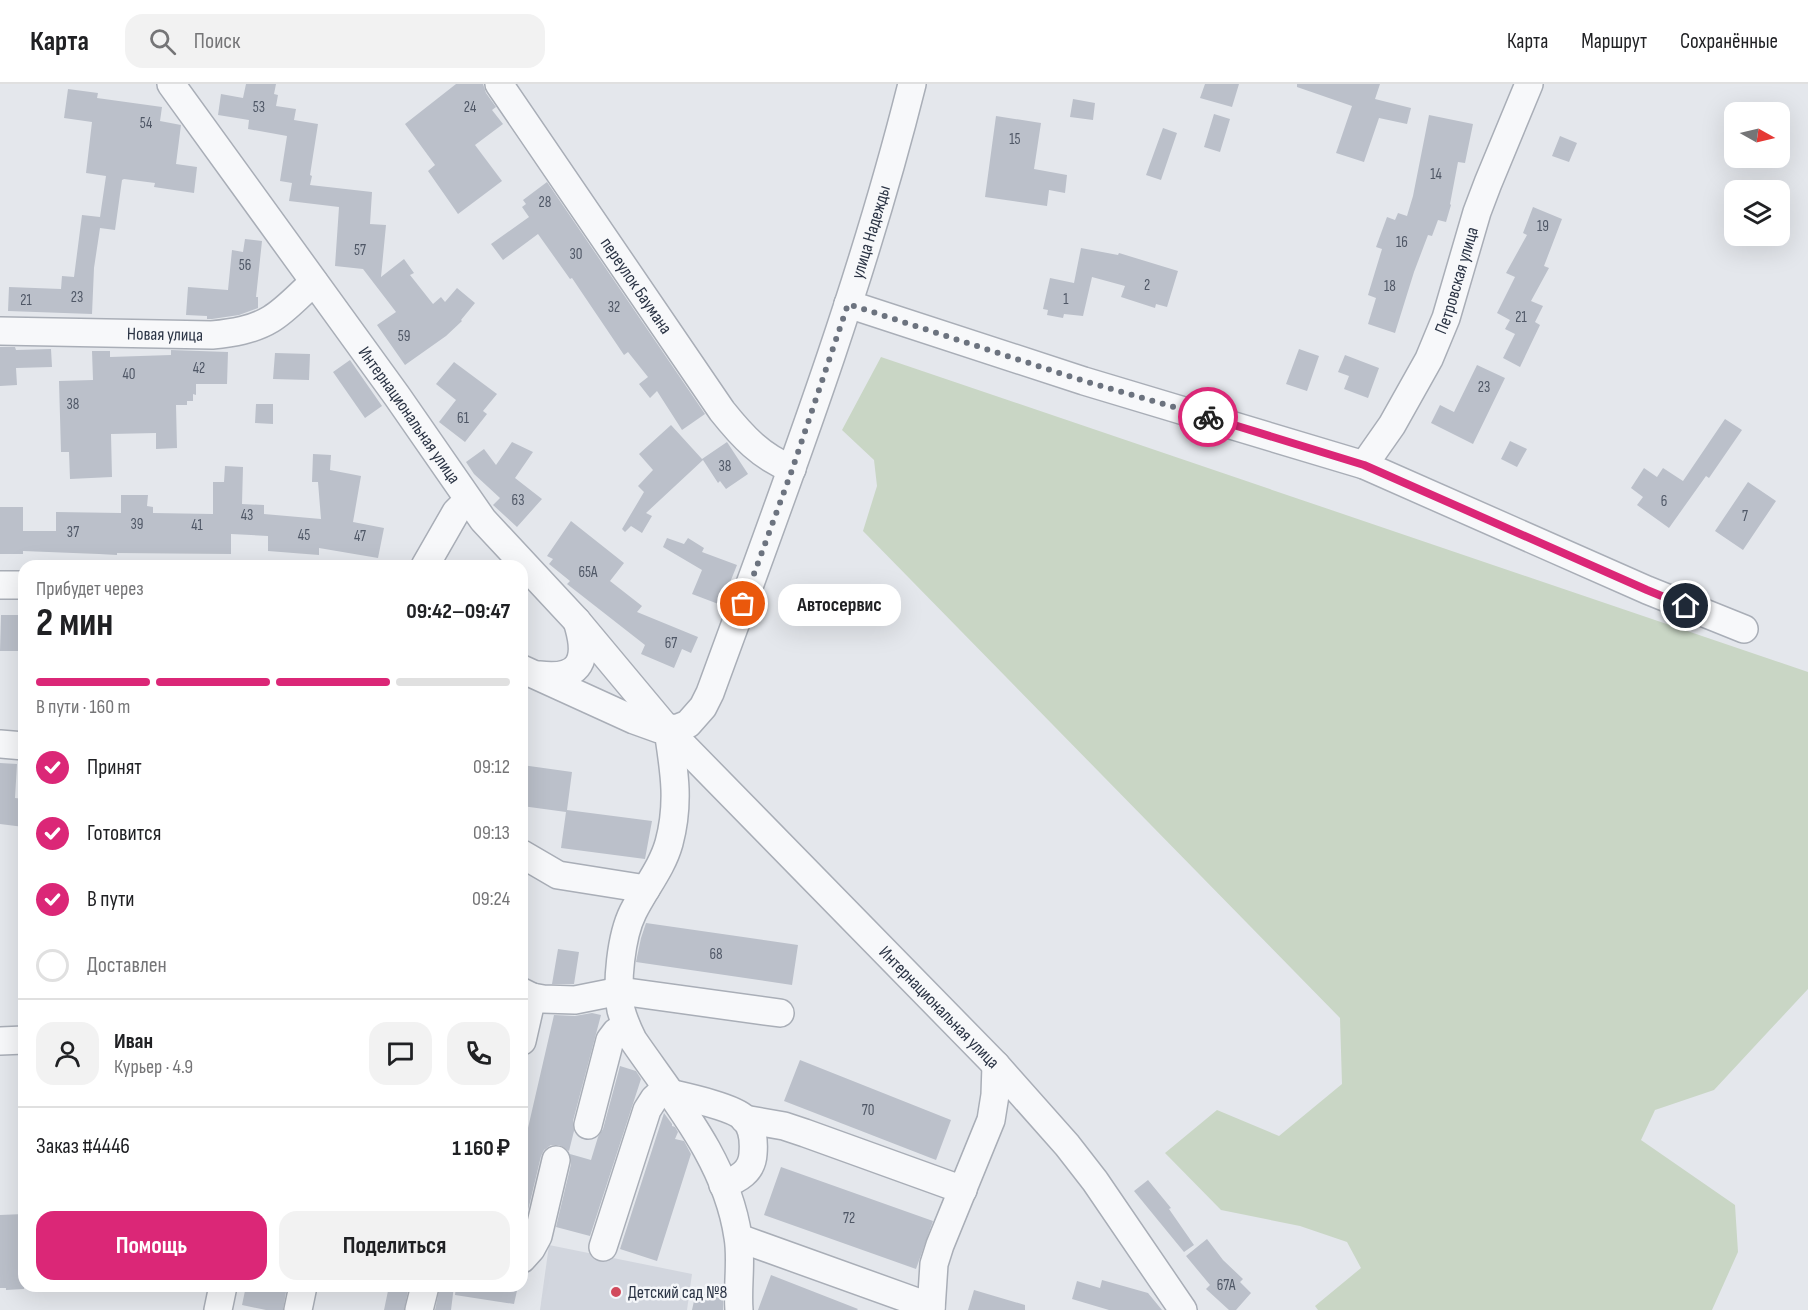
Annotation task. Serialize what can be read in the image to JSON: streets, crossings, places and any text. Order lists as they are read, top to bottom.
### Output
{
  "streets": {
    "street": [
      "улица Надежды",
      "Петровская улица",
      "переулок Баумана",
      "Новая улица",
      "Интернациональная улица"
    ]
  },
  "crossings": [
    ["улица Надежды", "переулок Баумана"],
    ["улица Надежды", "Интернациональная улица"],
    ["Новая улица", "Интернациональная улица"]
  ],
  "places": ["Автосервис", "Детский сад №8"],
  "house_numbers": [
    "53",
    "24",
    "54",
    "15",
    "14",
    "28",
    "19",
    "16",
    "57",
    "30",
    "56",
    "2",
    "18",
    "23",
    "1",
    "21",
    "32",
    "21",
    "59",
    "42",
    "40",
    "23",
    "38",
    "61",
    "38",
    "63",
    "6",
    "43",
    "7",
    "39",
    "41",
    "37",
    "45",
    "47",
    "65А",
    "67",
    "68",
    "70",
    "72",
    "67А"
  ],
  "north": "right",
  "page": {
    "header": "Карта",
    "search": "Поиск",
    "nav": ["Карта", "Маршрут", "Сохранённые"],
    "heading": ["2 мин", "Прибудет через", "09:42–09:47"],
    "panel": [
      "Иван",
      "Курьер · 4.9",
      "Заказ #4446",
      "1 160 ₽"
    ],
    "bubble": "Автосервис",
    "bar": "В пути · 160 m",
    "list": [
      ["Принят", "09:12"],
      ["Готовится", "09:13"],
      ["В пути", "09:24"],
      "Доставлен"
    ],
    "buttons": ["Помощь", "Поделиться"]
  }
}
